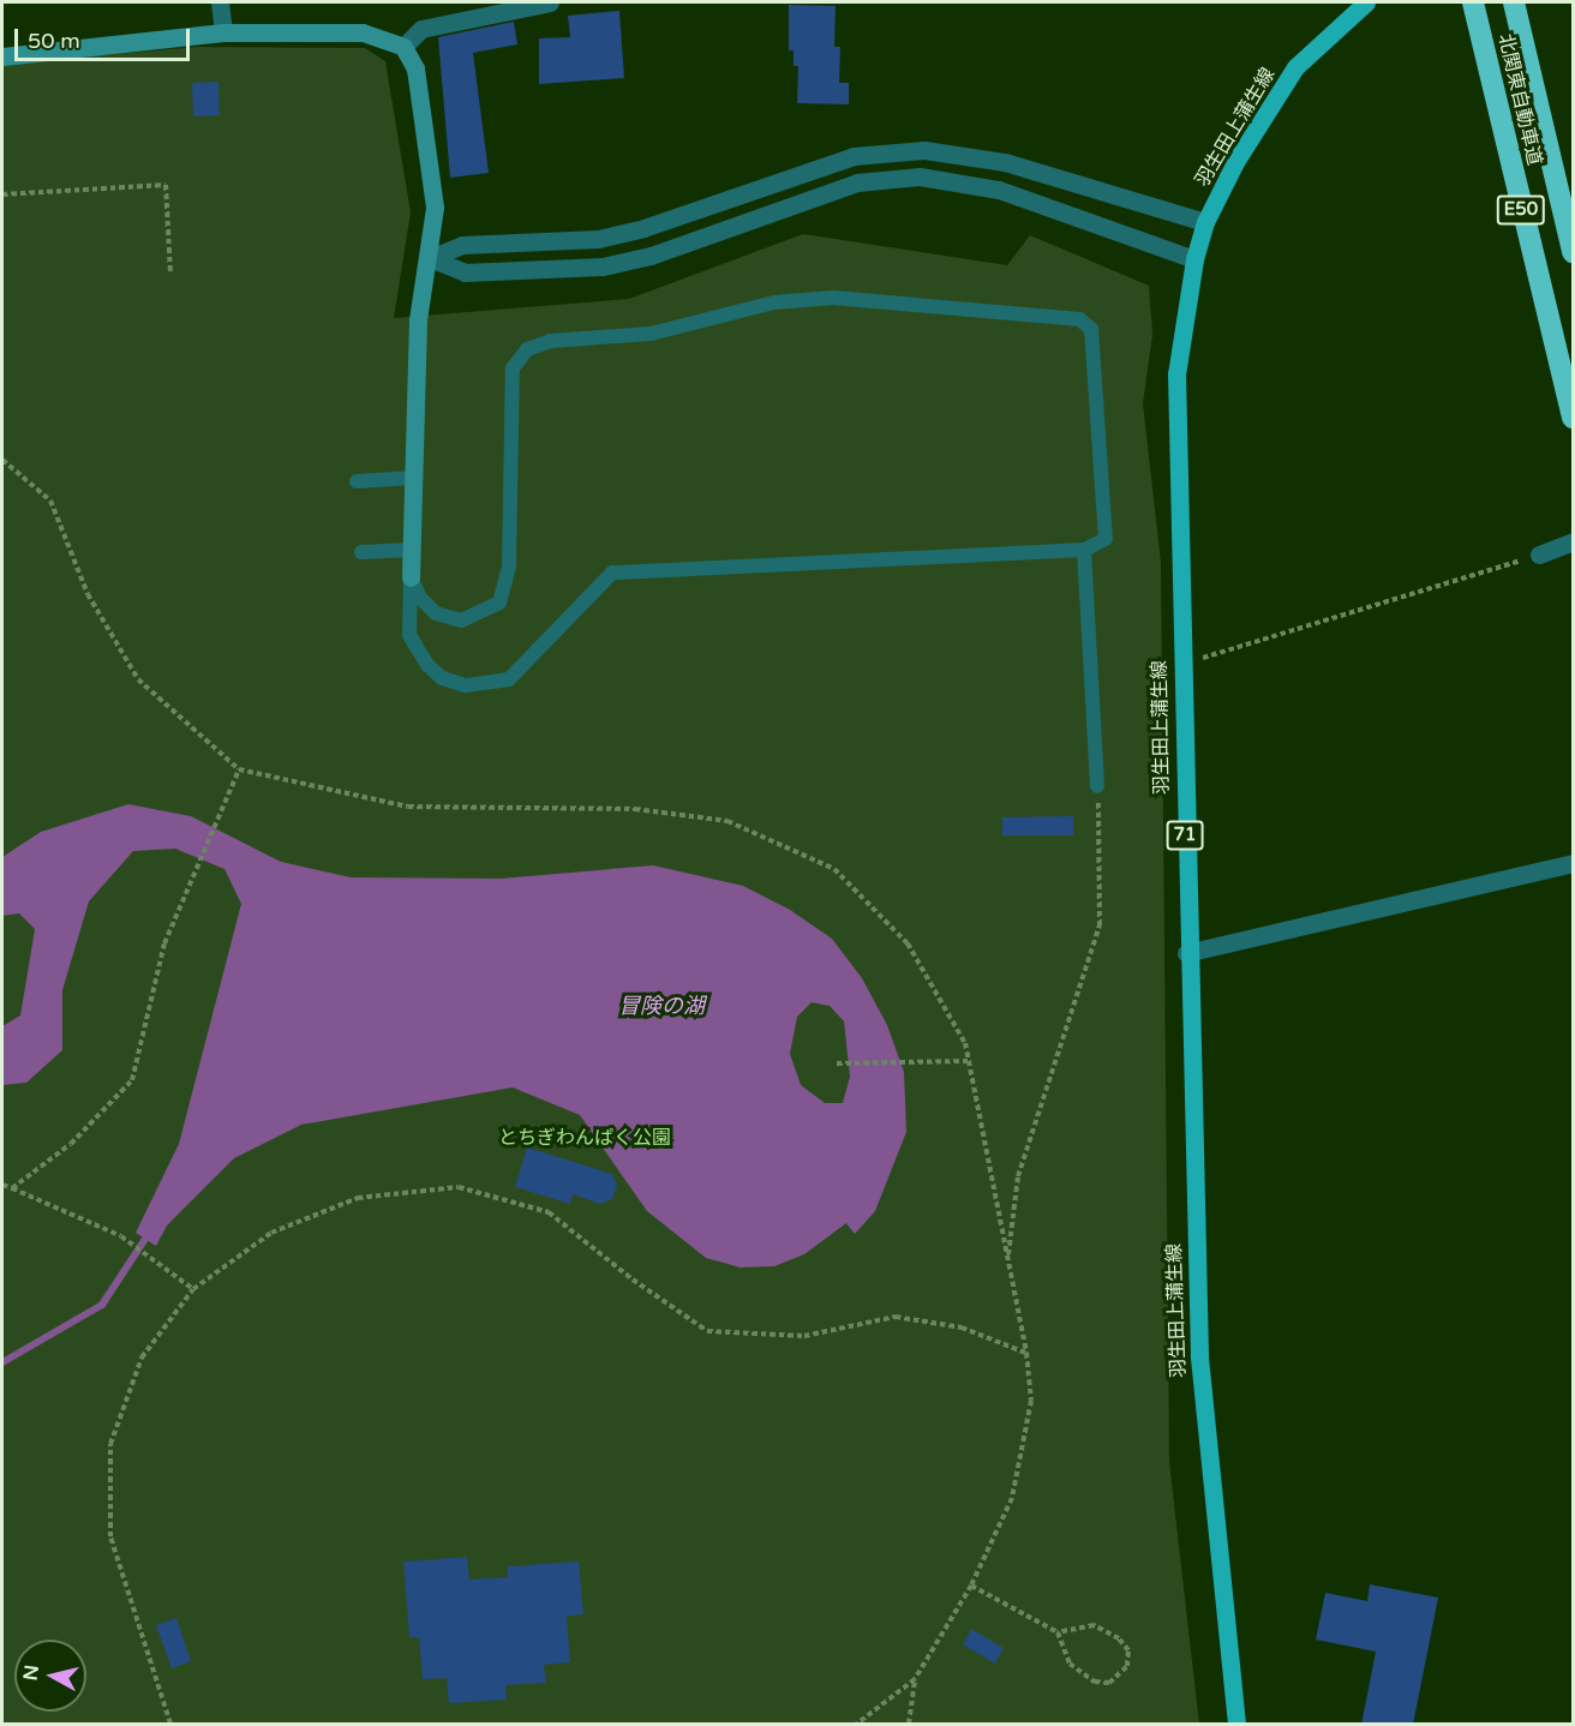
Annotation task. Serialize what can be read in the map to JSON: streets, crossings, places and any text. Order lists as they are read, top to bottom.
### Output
{
  "streets": {
    "highway": ["北関東自動車道", "E50"],
    "main road": ["羽生田上蒲生線", "71"]
  },
  "water": ["冒険の湖"],
  "parks": ["とちぎわんぱく公園"],
  "scale_bar": "50 m",
  "north": "left"
}
